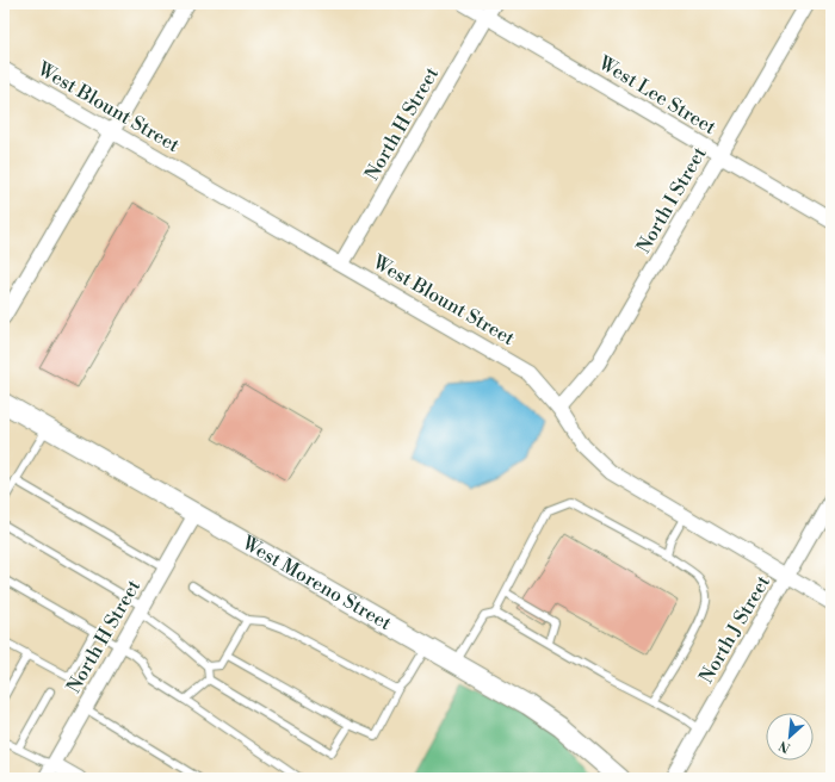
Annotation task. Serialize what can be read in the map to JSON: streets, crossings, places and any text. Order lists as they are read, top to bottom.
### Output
{
  "streets": {
    "street": [
      "West Lee Street",
      "West Blount Street",
      "North H Street",
      "North I Street",
      "West Moreno Street",
      "North J Street"
    ]
  },
  "crossings": [
    ["West Lee Street", "North H Street"],
    ["West Lee Street", "North I Street"],
    ["West Blount Street", "North H Street"],
    ["West Blount Street", "North I Street"],
    ["West Blount Street", "North J Street"],
    ["North H Street", "West Moreno Street"]
  ],
  "north": "bottom left"
}
